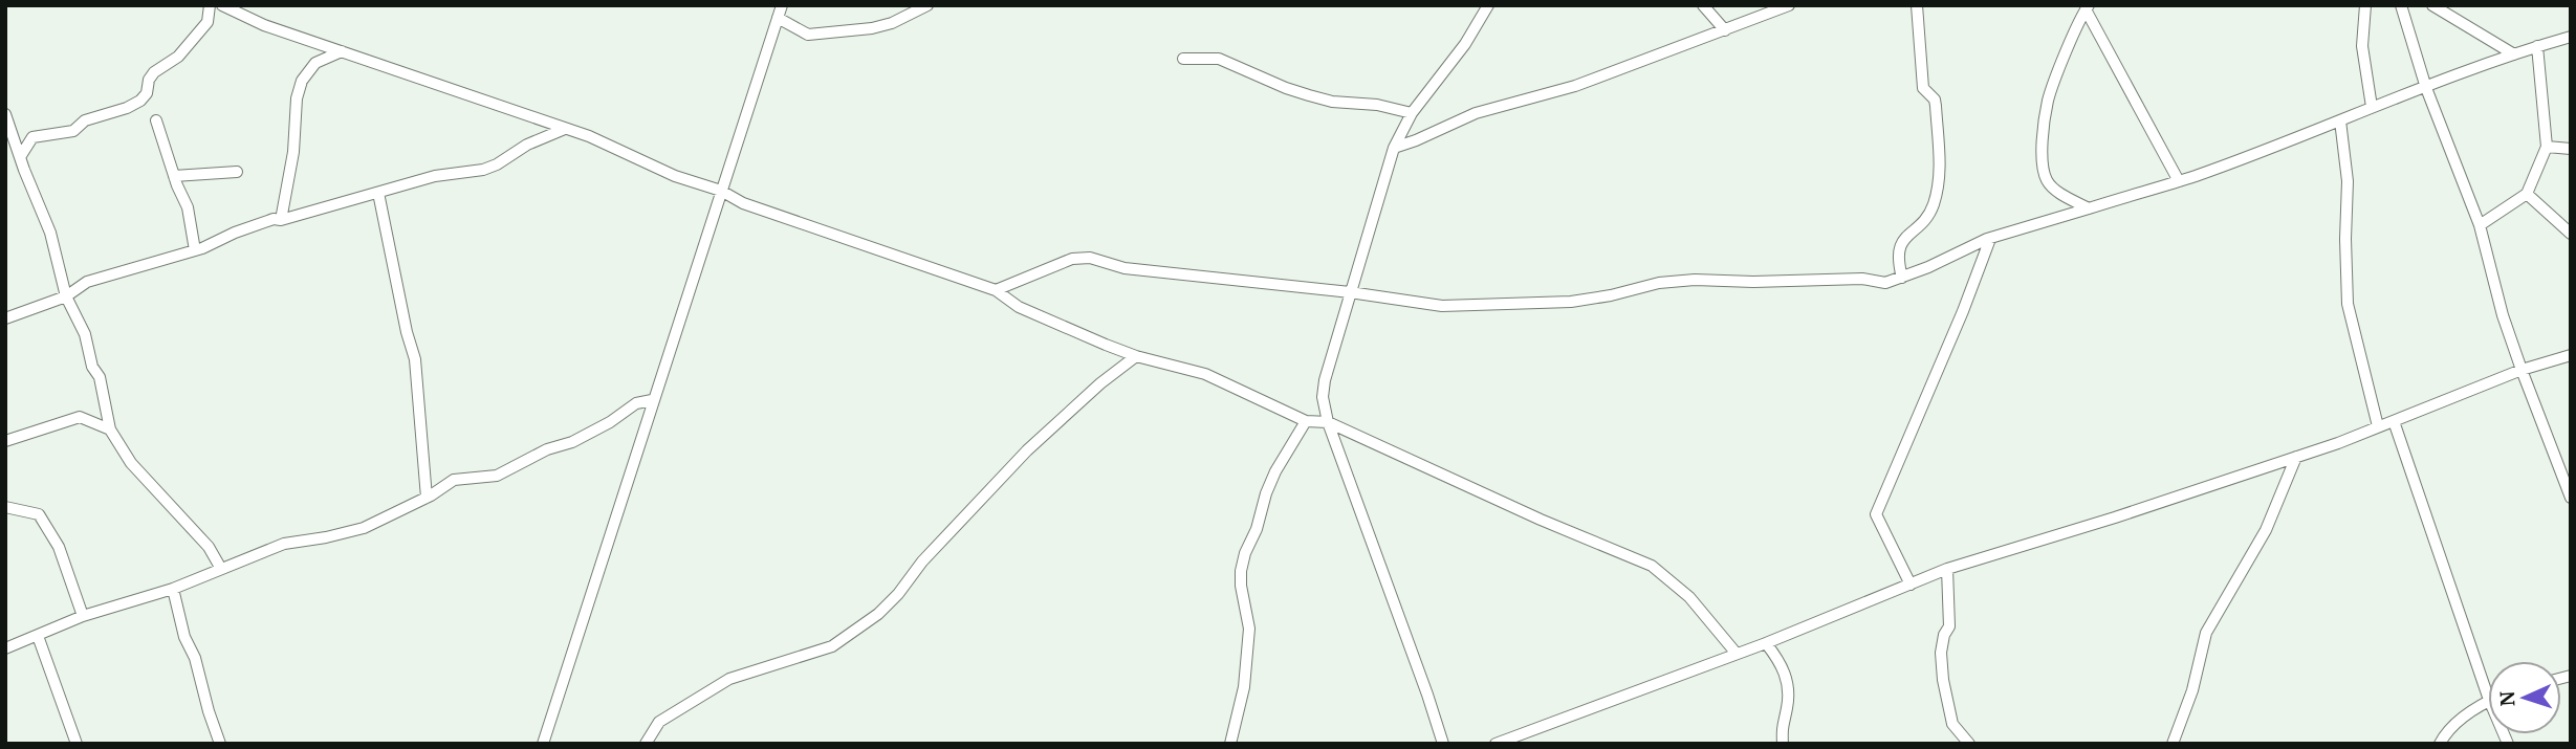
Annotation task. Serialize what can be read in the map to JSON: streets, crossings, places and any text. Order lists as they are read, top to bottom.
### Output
{
  "north": "left"
}
